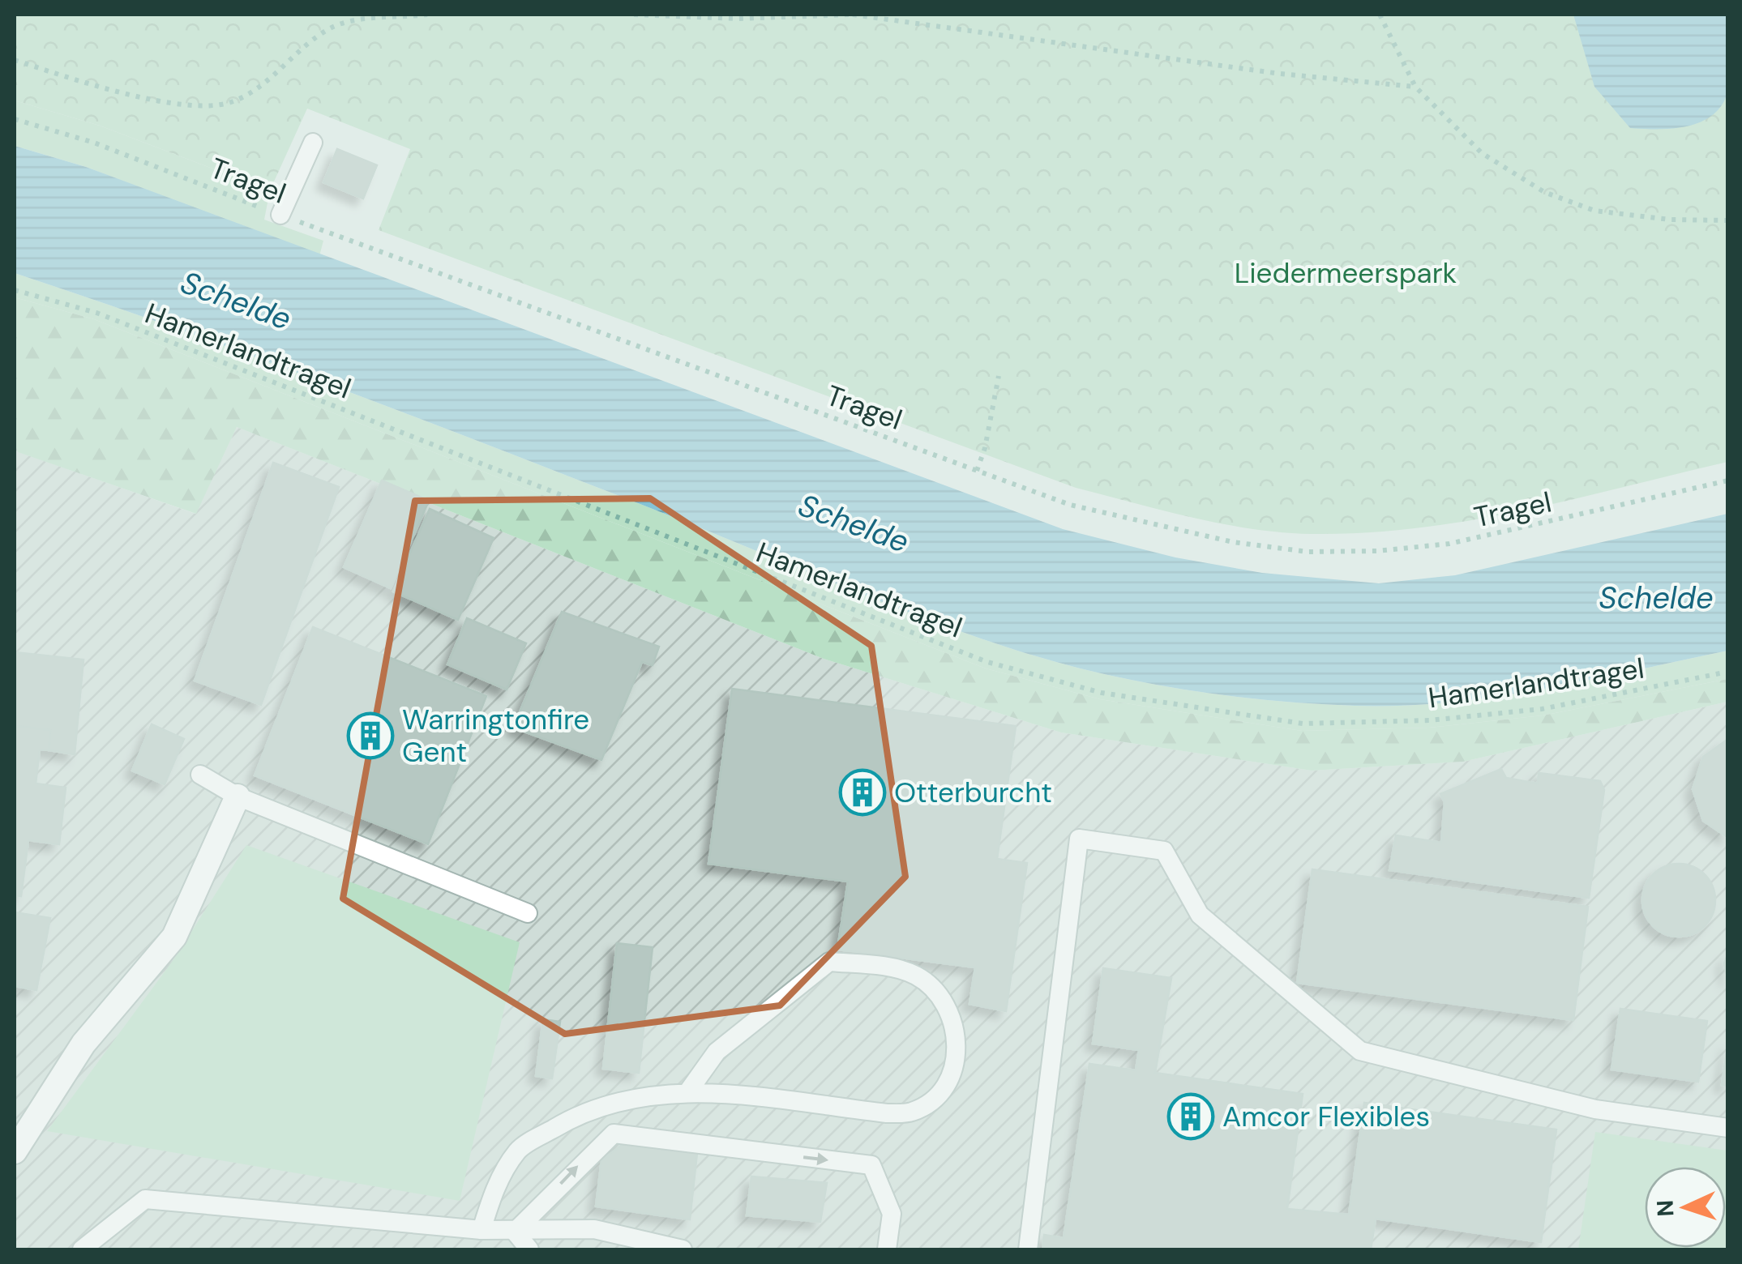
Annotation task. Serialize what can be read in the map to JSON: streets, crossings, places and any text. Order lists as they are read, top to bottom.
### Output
{
  "streets": {
    "path": ["Tragel", "Hamerlandtragel"]
  },
  "water": ["Schelde"],
  "parks": ["Liedermeerspark"],
  "places": {
    "building": ["Warringtonfire Gent", "Otterburcht", "Amcor Flexibles"]
  },
  "north": "left"
}
